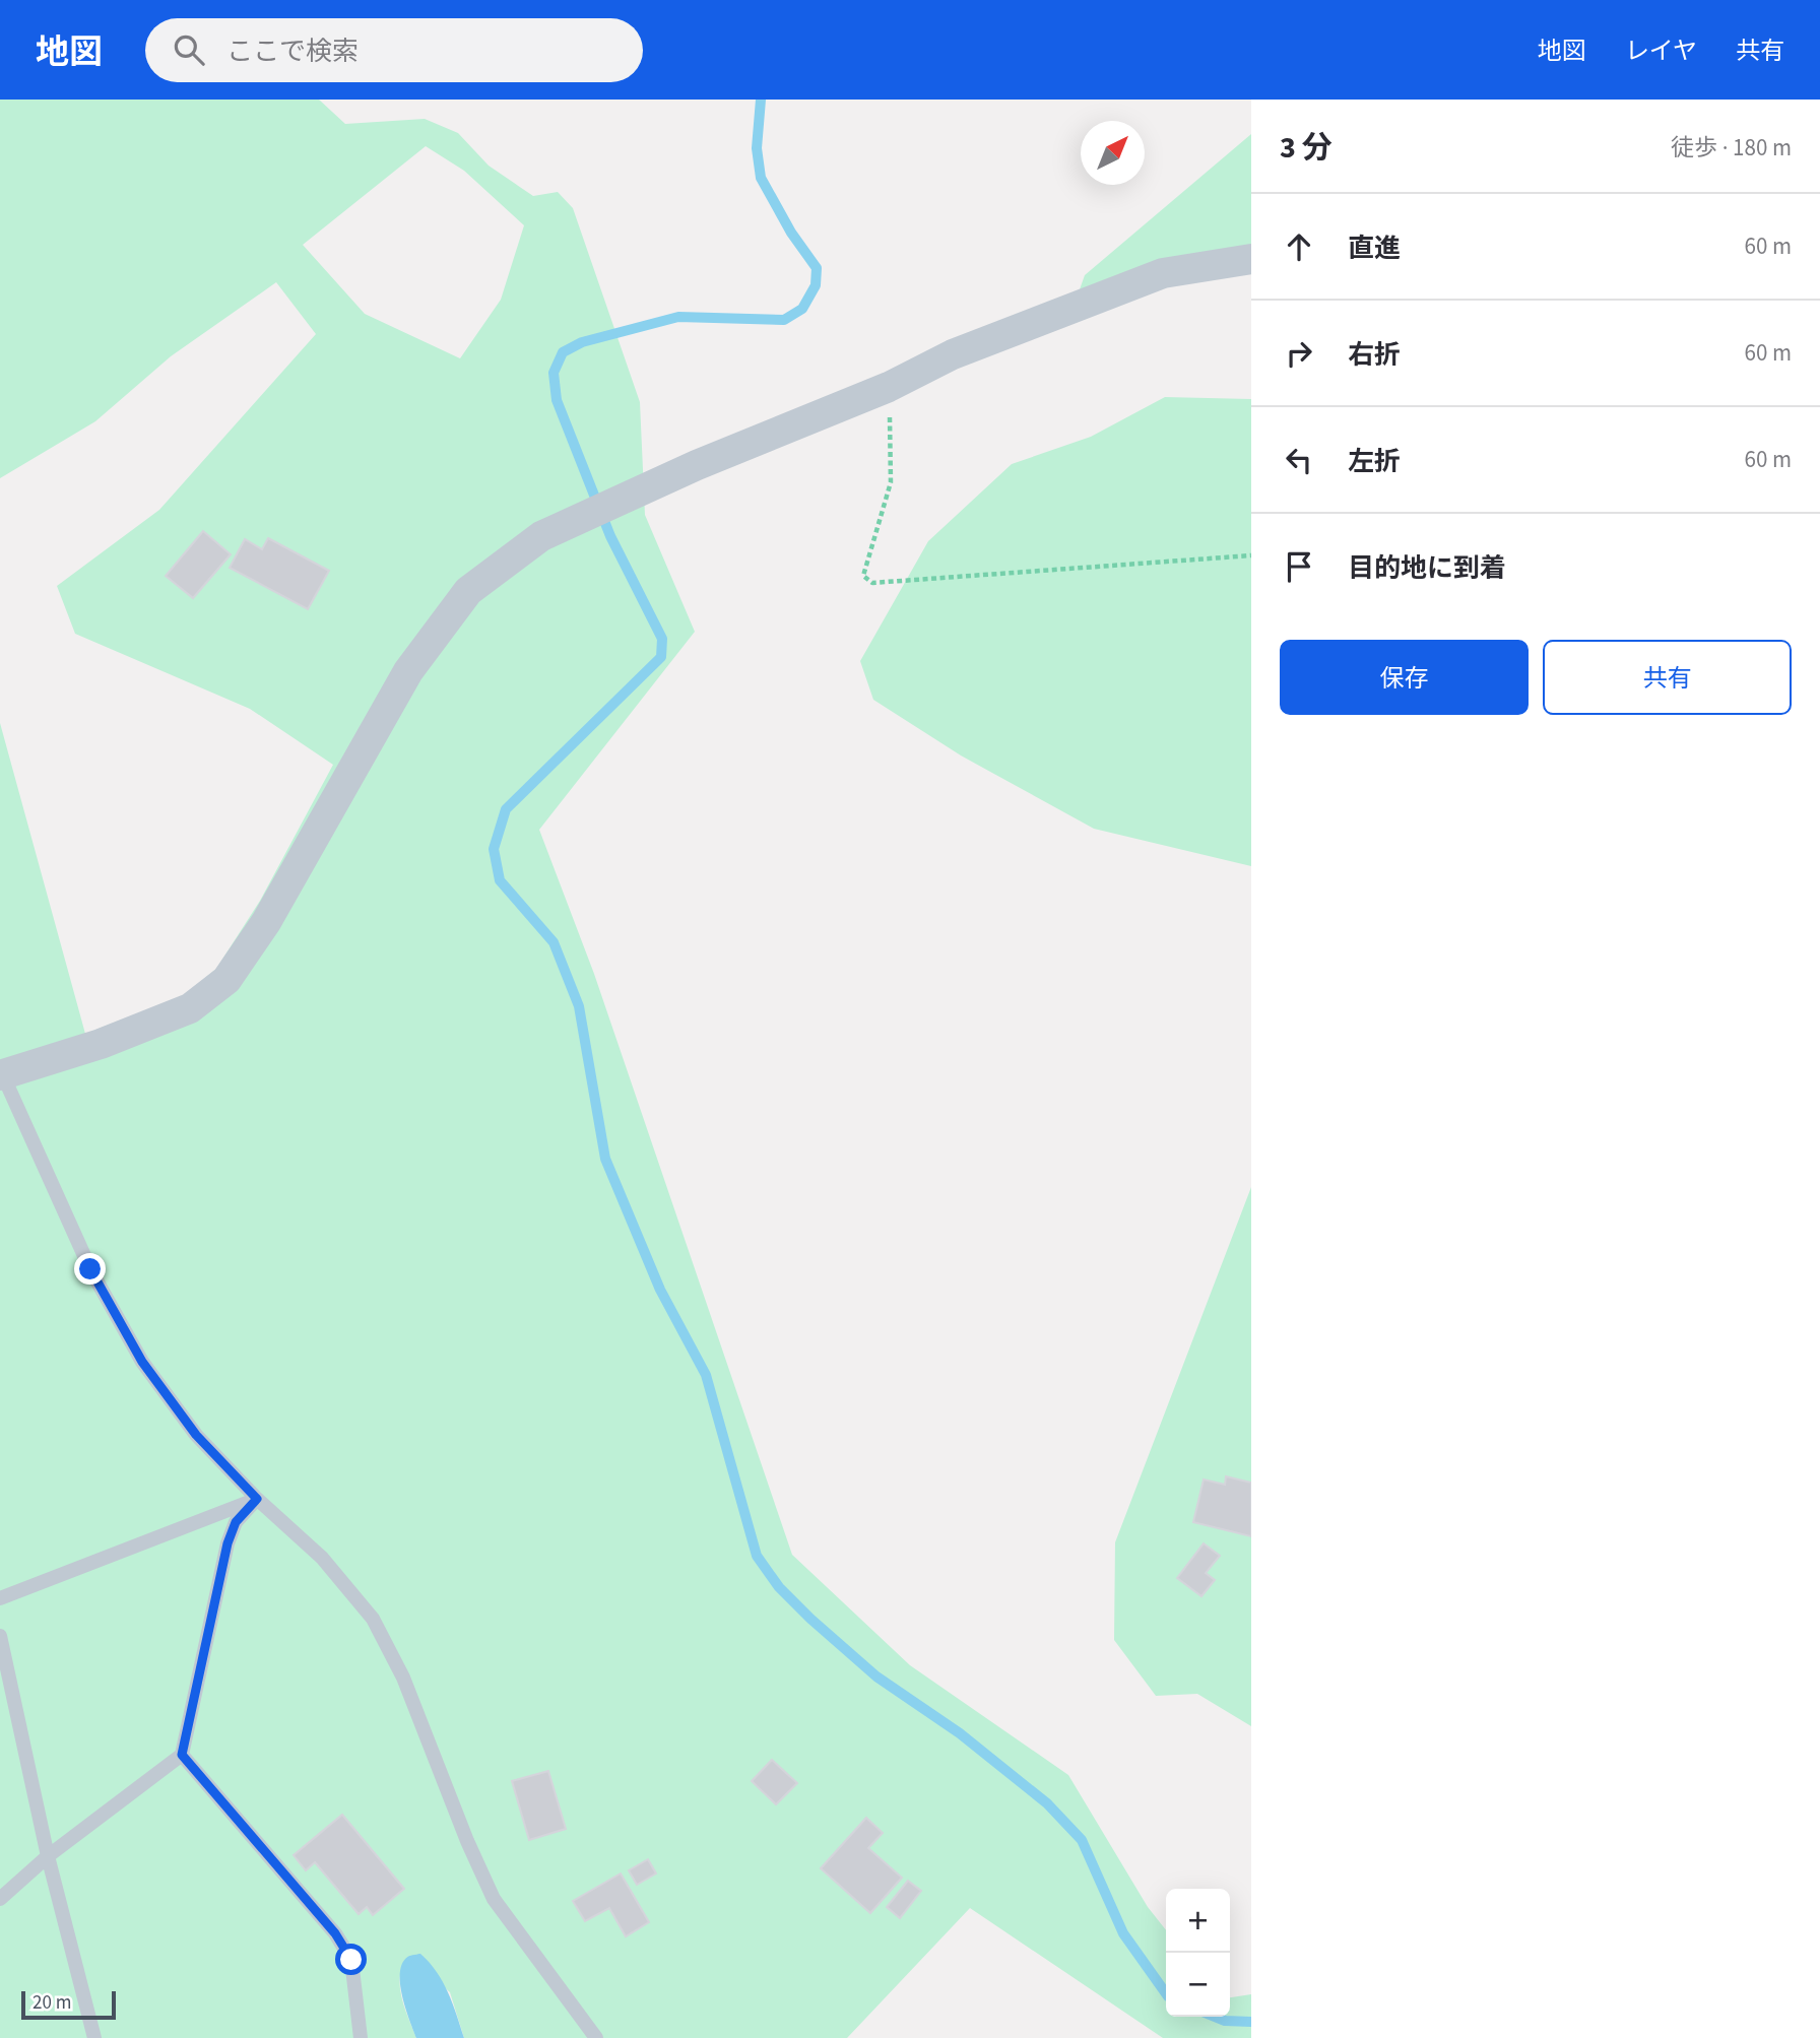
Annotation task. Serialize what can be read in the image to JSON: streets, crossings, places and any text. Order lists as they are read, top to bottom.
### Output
{
  "scale_bar": "20 m",
  "north": "top right",
  "page": {
    "header": "地図",
    "search": "ここで検索",
    "nav": ["地図", "レイヤ", "共有"],
    "heading": ["3 分", "徒歩 · 180 m"],
    "list": [
      ["直進", "60 m"],
      ["右折", "60 m"],
      ["左折", "60 m"],
      "目的地に到着"
    ],
    "buttons": ["保存", "共有"],
    "map_buttons": ["+", "−"],
    "scale": "20 m"
  }
}
